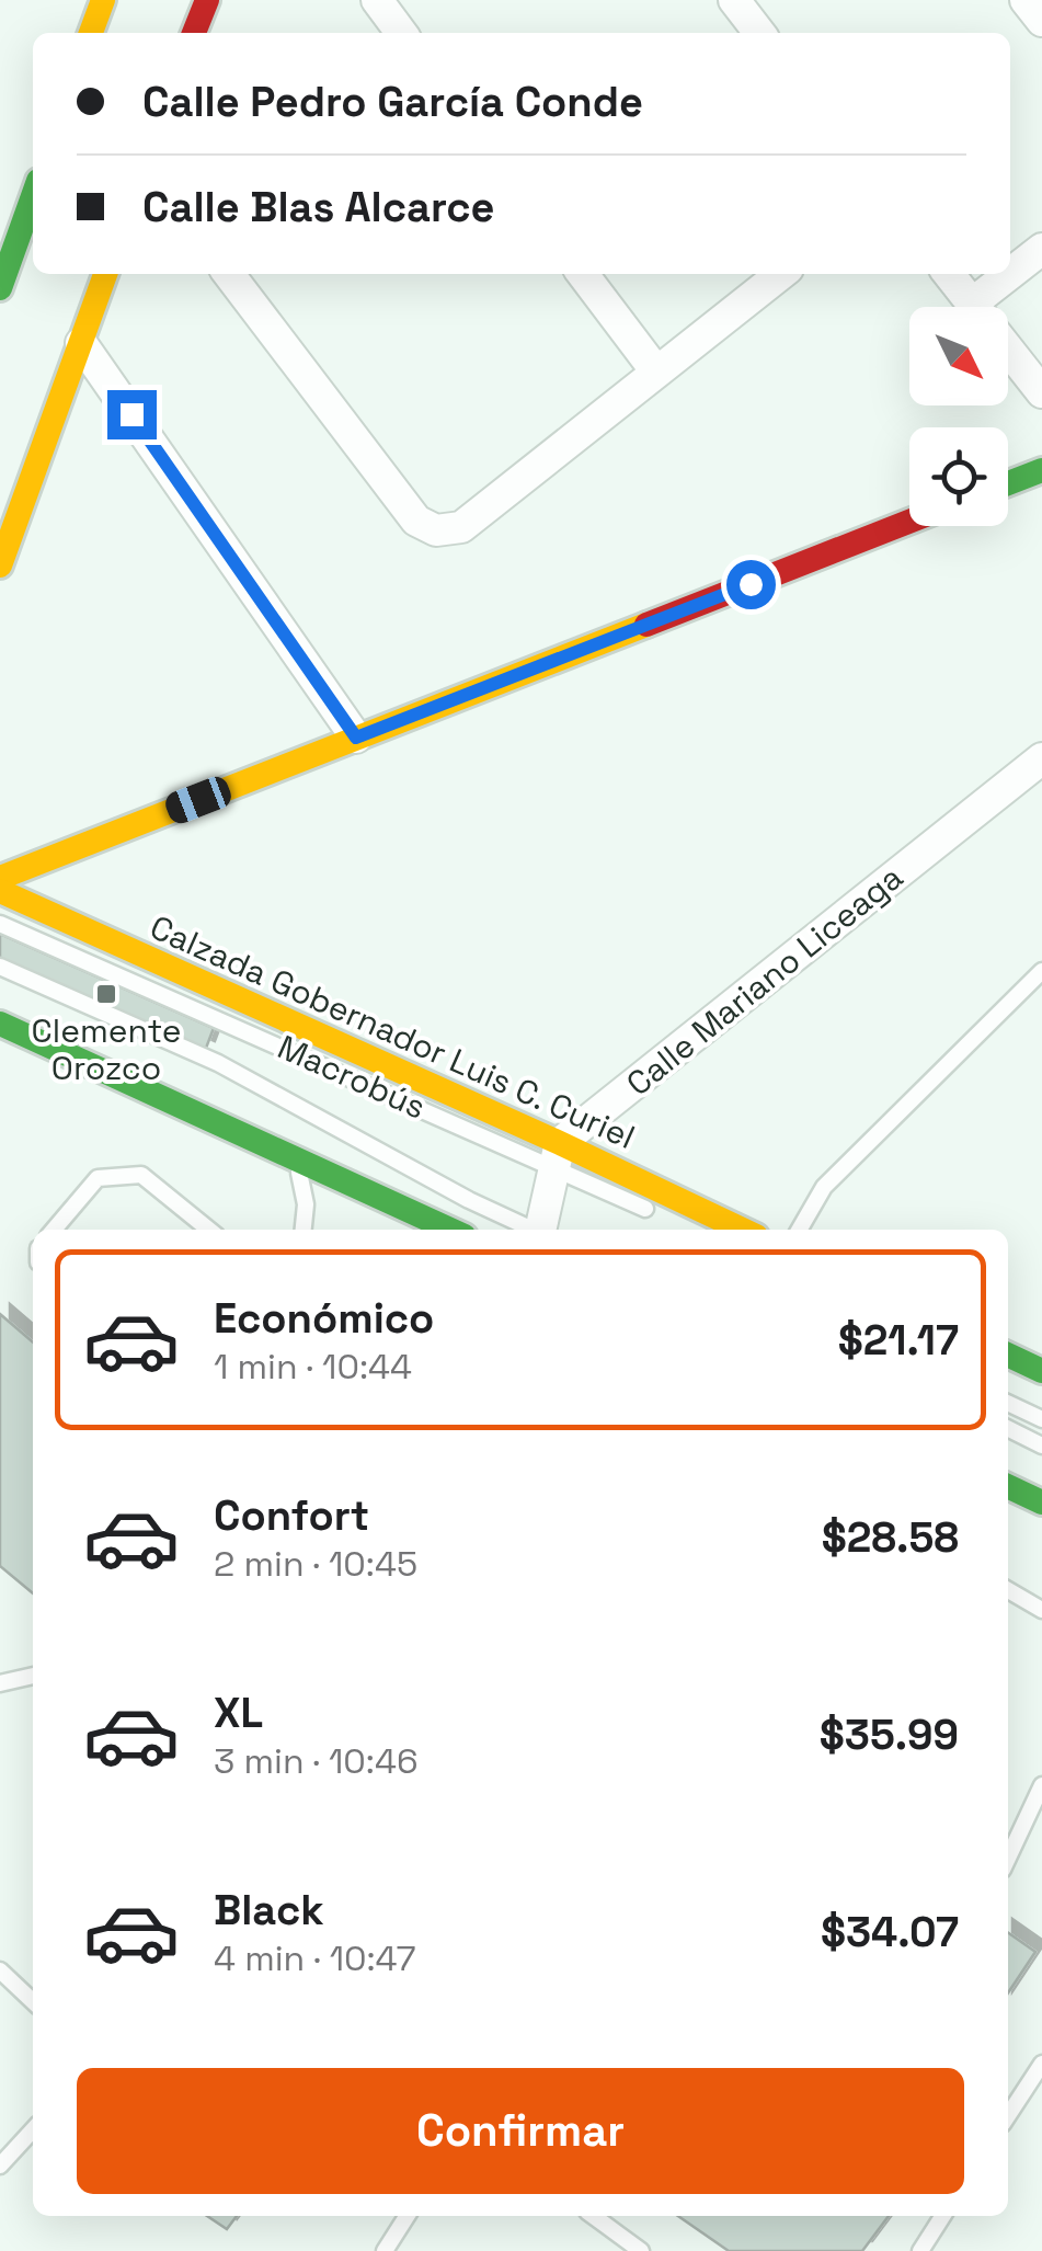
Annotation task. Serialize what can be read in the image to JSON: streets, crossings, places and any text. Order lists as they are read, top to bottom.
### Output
{
  "streets": {
    "street": ["Calle Mariano Liceaga", "Calzada Gobernador Luis C. Curiel"],
    "lane": ["Macrobús"]
  },
  "crossings": [
    ["Calle Mariano Liceaga", "Calzada Gobernador Luis C. Curiel"],
    ["Calle Mariano Liceaga", "Macrobús"],
    ["Calzada Gobernador Luis C. Curiel", "Macrobús"]
  ],
  "places": {
    "transit": ["Clemente Orozco"]
  },
  "north": "bottom right",
  "page": {
    "banner": ["Calle Pedro García Conde", "Calle Blas Alcarce"],
    "list": [
      {
        "name": "Económico",
        "note": "1 min · 10:44",
        "value": "$21.17"
      },
      {
        "name": "Confort",
        "note": "2 min · 10:45",
        "value": "$28.58"
      },
      {
        "name": "XL",
        "note": "3 min · 10:46",
        "value": "$35.99"
      },
      {
        "name": "Black",
        "note": "4 min · 10:47",
        "value": "$34.07"
      }
    ],
    "buttons": "Confirmar"
  }
}
